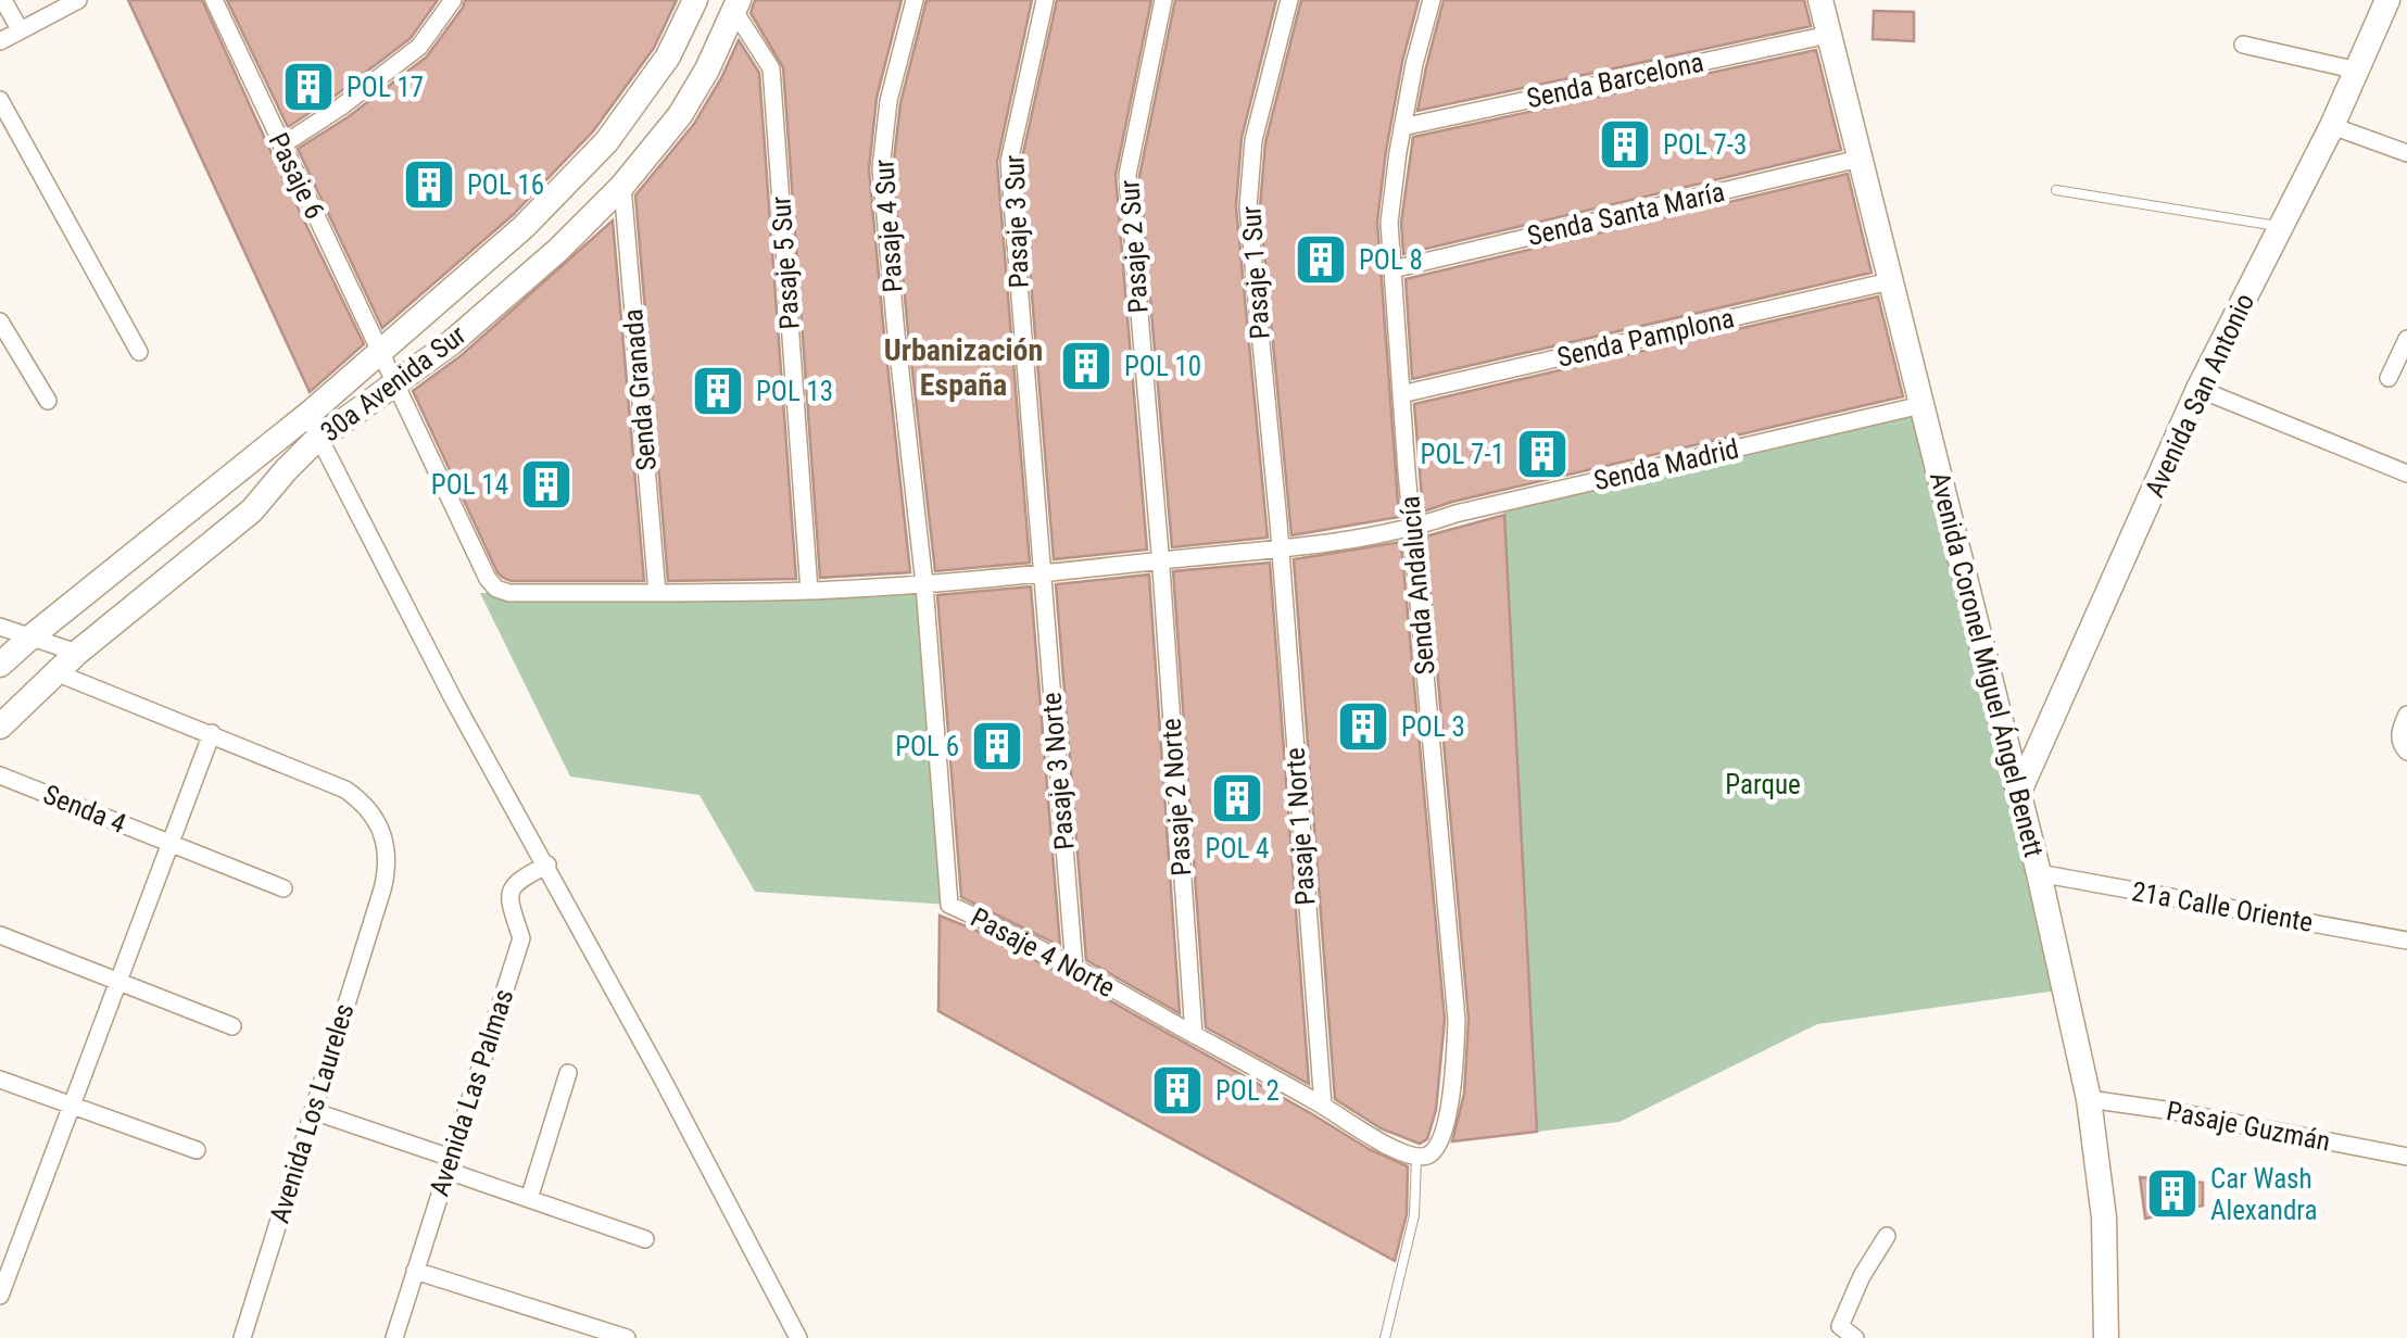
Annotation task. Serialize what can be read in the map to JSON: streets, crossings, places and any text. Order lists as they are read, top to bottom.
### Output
{
  "streets": {
    "street": [
      "Senda Barcelona",
      "Pasaje 6",
      "Senda Santa María",
      "Pasaje 3 Sur",
      "Pasaje 4 Sur",
      "Pasaje 2 Sur",
      "Pasaje 5 Sur",
      "Pasaje 1 Sur",
      "Senda Pamplona",
      "30a Avenida Sur",
      "Senda Granada",
      "Avenida San Antonio",
      "Senda Madrid",
      "Senda Andalucía",
      "Avenida Coronel Miguel Ángel Benett",
      "Pasaje 3 Norte",
      "Pasaje 2 Norte",
      "Senda 4",
      "Pasaje 1 Norte",
      "21a Calle Oriente",
      "Pasaje 4 Norte",
      "Avenida Las Palmas",
      "Avenida Los Laureles",
      "Pasaje Guzmán"
    ]
  },
  "crossings": [
    ["Senda Barcelona", "Senda Andalucía"],
    ["Senda Barcelona", "Avenida Coronel Miguel Ángel Benett"],
    ["Pasaje 6", "30a Avenida Sur"],
    ["Pasaje 6", "Senda Granada"],
    ["Pasaje 6", "Senda Madrid"],
    ["Senda Santa María", "Senda Andalucía"],
    ["Senda Santa María", "Avenida Coronel Miguel Ángel Benett"],
    ["Pasaje 3 Sur", "Senda Madrid"],
    ["Pasaje 3 Sur", "Pasaje 3 Norte"],
    ["Pasaje 4 Sur", "Senda Madrid"],
    ["Pasaje 4 Sur", "Pasaje 4 Norte"],
    ["Pasaje 2 Sur", "Senda Madrid"],
    ["Pasaje 2 Sur", "Pasaje 2 Norte"],
    ["Pasaje 5 Sur", "30a Avenida Sur"],
    ["Pasaje 5 Sur", "Senda Madrid"],
    ["Pasaje 1 Sur", "Senda Madrid"],
    ["Pasaje 1 Sur", "Pasaje 1 Norte"],
    ["Senda Pamplona", "Senda Andalucía"],
    ["Senda Pamplona", "Avenida Coronel Miguel Ángel Benett"],
    ["30a Avenida Sur", "Senda Granada"],
    ["30a Avenida Sur", "Avenida Los Laureles"],
    ["Senda Granada", "Senda Madrid"],
    ["Avenida San Antonio", "Avenida Coronel Miguel Ángel Benett"],
    ["Senda Madrid", "Senda Andalucía"],
    ["Senda Madrid", "Avenida Coronel Miguel Ángel Benett"],
    ["Senda Madrid", "Pasaje 3 Norte"],
    ["Senda Madrid", "Pasaje 2 Norte"],
    ["Senda Madrid", "Pasaje 1 Norte"],
    ["Senda Madrid", "Pasaje 4 Norte"],
    ["Senda Andalucía", "Pasaje 4 Norte"],
    ["Avenida Coronel Miguel Ángel Benett", "21a Calle Oriente"],
    ["Avenida Coronel Miguel Ángel Benett", "Pasaje Guzmán"],
    ["Pasaje 3 Norte", "Pasaje 4 Norte"],
    ["Pasaje 2 Norte", "Pasaje 4 Norte"],
    ["Pasaje 1 Norte", "Pasaje 4 Norte"]
  ],
  "districts": ["Urbanización España"],
  "parks": ["Parque"],
  "places": {
    "building": [
      "POL 17",
      "POL 7-3",
      "POL 16",
      "POL 8",
      "POL 10",
      "POL 13",
      "POL 7-1",
      "POL 14",
      "POL 3",
      "POL 6",
      "POL 4",
      "POL 2",
      "Car Wash Alexandra"
    ]
  }
}
